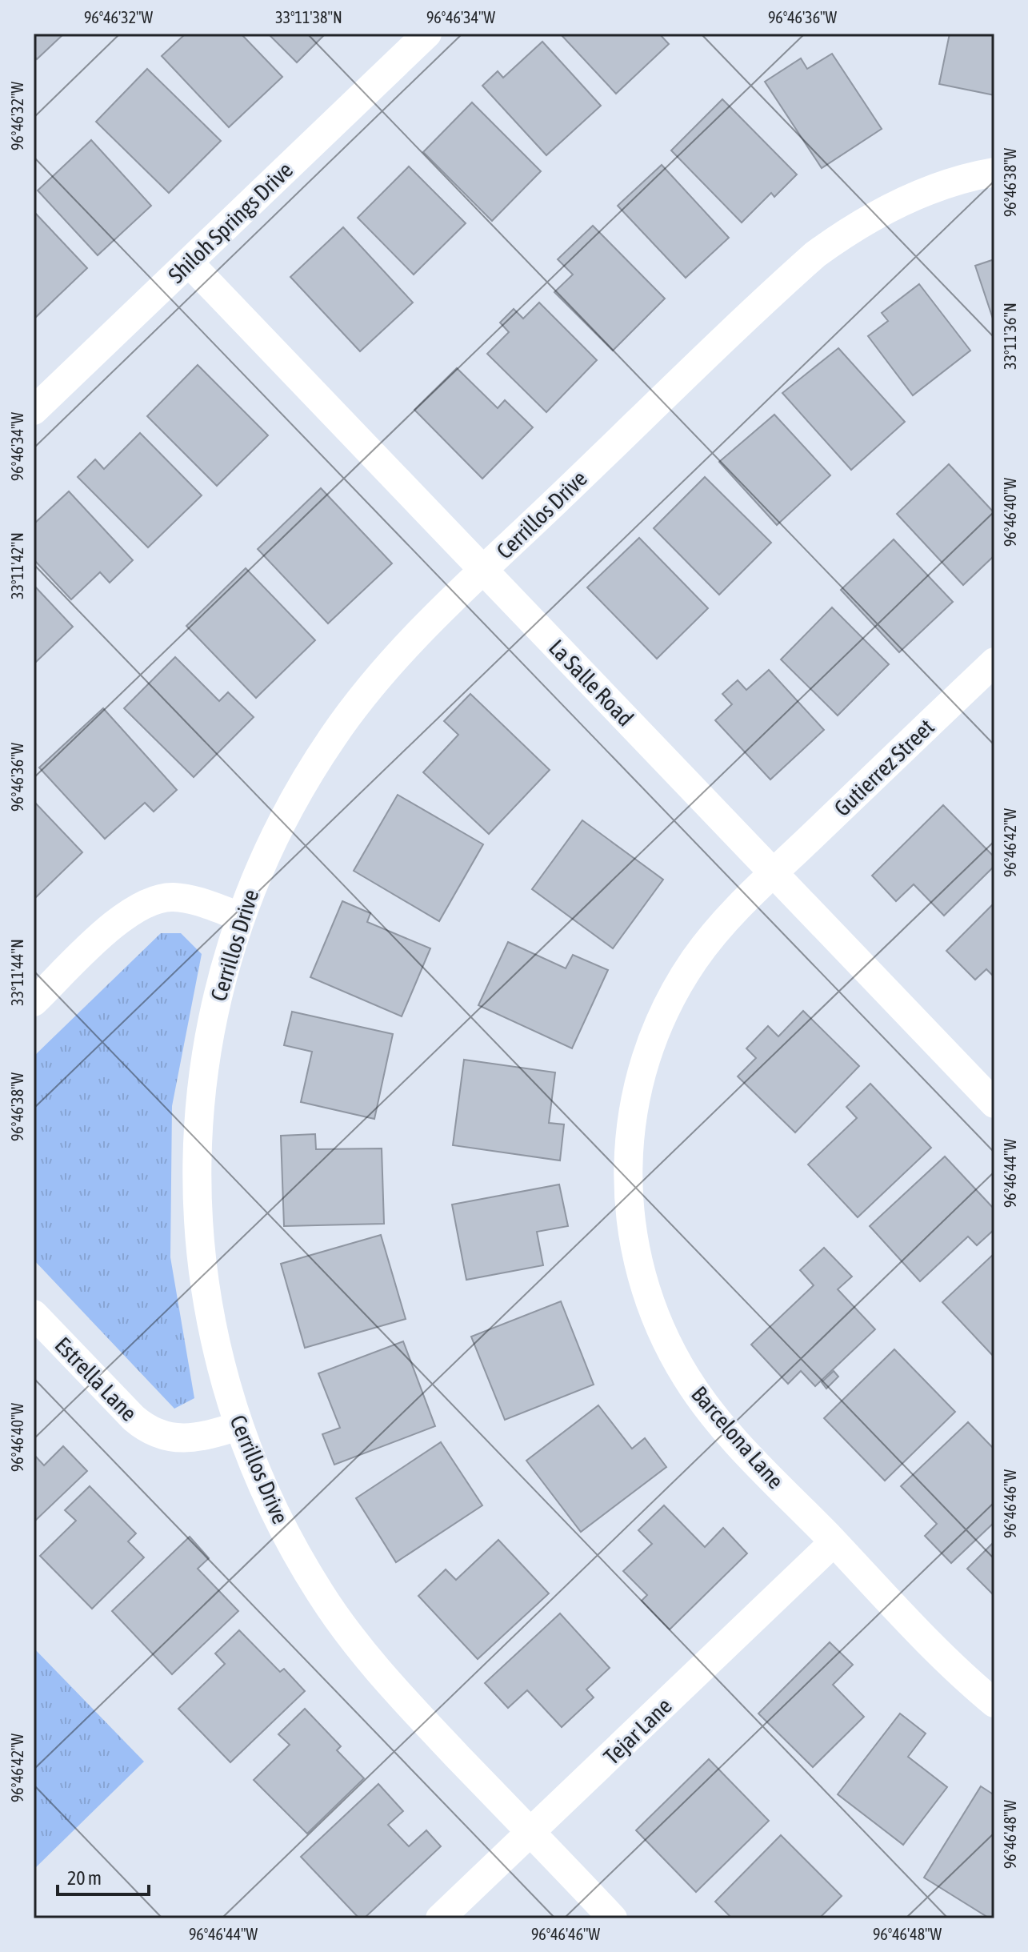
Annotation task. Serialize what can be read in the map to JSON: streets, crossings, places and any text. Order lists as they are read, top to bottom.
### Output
{
  "streets": {
    "street": [
      "Shiloh Springs Drive",
      "Cerrillos Drive",
      "La Salle Road",
      "Gutierrez Street",
      "Estrella Lane",
      "Barcelona Lane",
      "Tejar Lane"
    ]
  },
  "crossings": [
    ["Shiloh Springs Drive", "La Salle Road"],
    ["Cerrillos Drive", "La Salle Road"],
    ["Cerrillos Drive", "Estrella Lane"],
    ["Cerrillos Drive", "Tejar Lane"],
    ["La Salle Road", "Gutierrez Street"],
    ["La Salle Road", "Barcelona Lane"],
    ["Gutierrez Street", "Barcelona Lane"],
    ["Barcelona Lane", "Tejar Lane"]
  ],
  "scale_bar": "20 m",
  "coordinates": [
    "96°46'32\"W",
    "33°11'38\"N",
    "96°46'34\"W",
    "96°46'36\"W",
    "96°46'38\"W",
    "33°11'36\"N",
    "96°46'40\"W",
    "33°11'42\"N",
    "96°46'42\"W",
    "33°11'44\"N",
    "96°46'44\"W",
    "96°46'46\"W",
    "96°46'48\"W"
  ]
}
